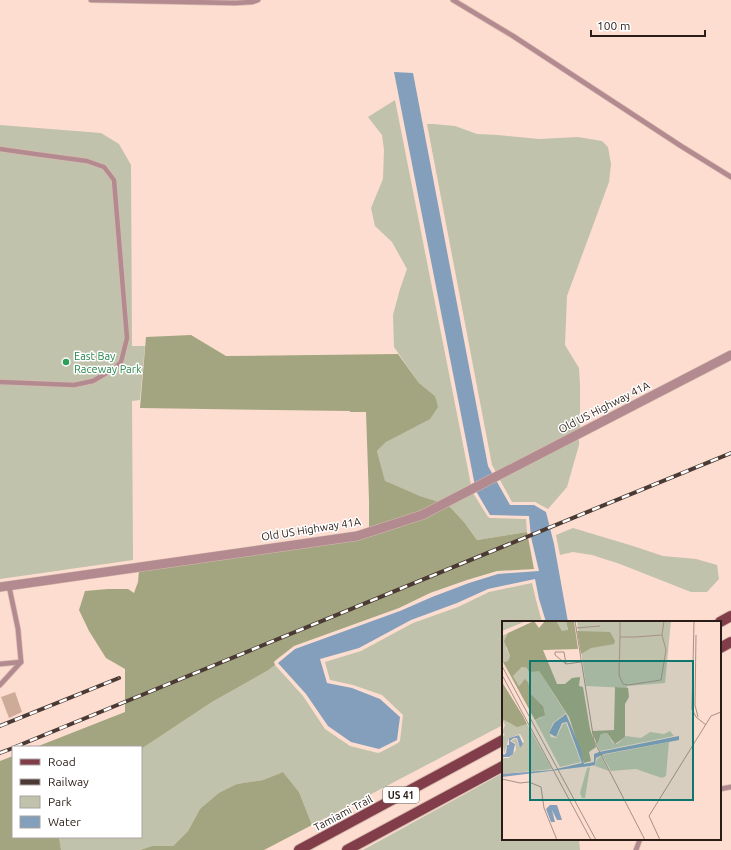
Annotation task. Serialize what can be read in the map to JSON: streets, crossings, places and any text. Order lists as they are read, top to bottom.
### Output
{
  "streets": {
    "main road": ["US 41", "Tamiami Trail"],
    "street": ["Old US Highway 41A"]
  },
  "places": ["East Bay Raceway Park"],
  "legend": [
    "Road",
    "Railway",
    "Park",
    "Water"
  ],
  "scale_bar": "100 m"
}
